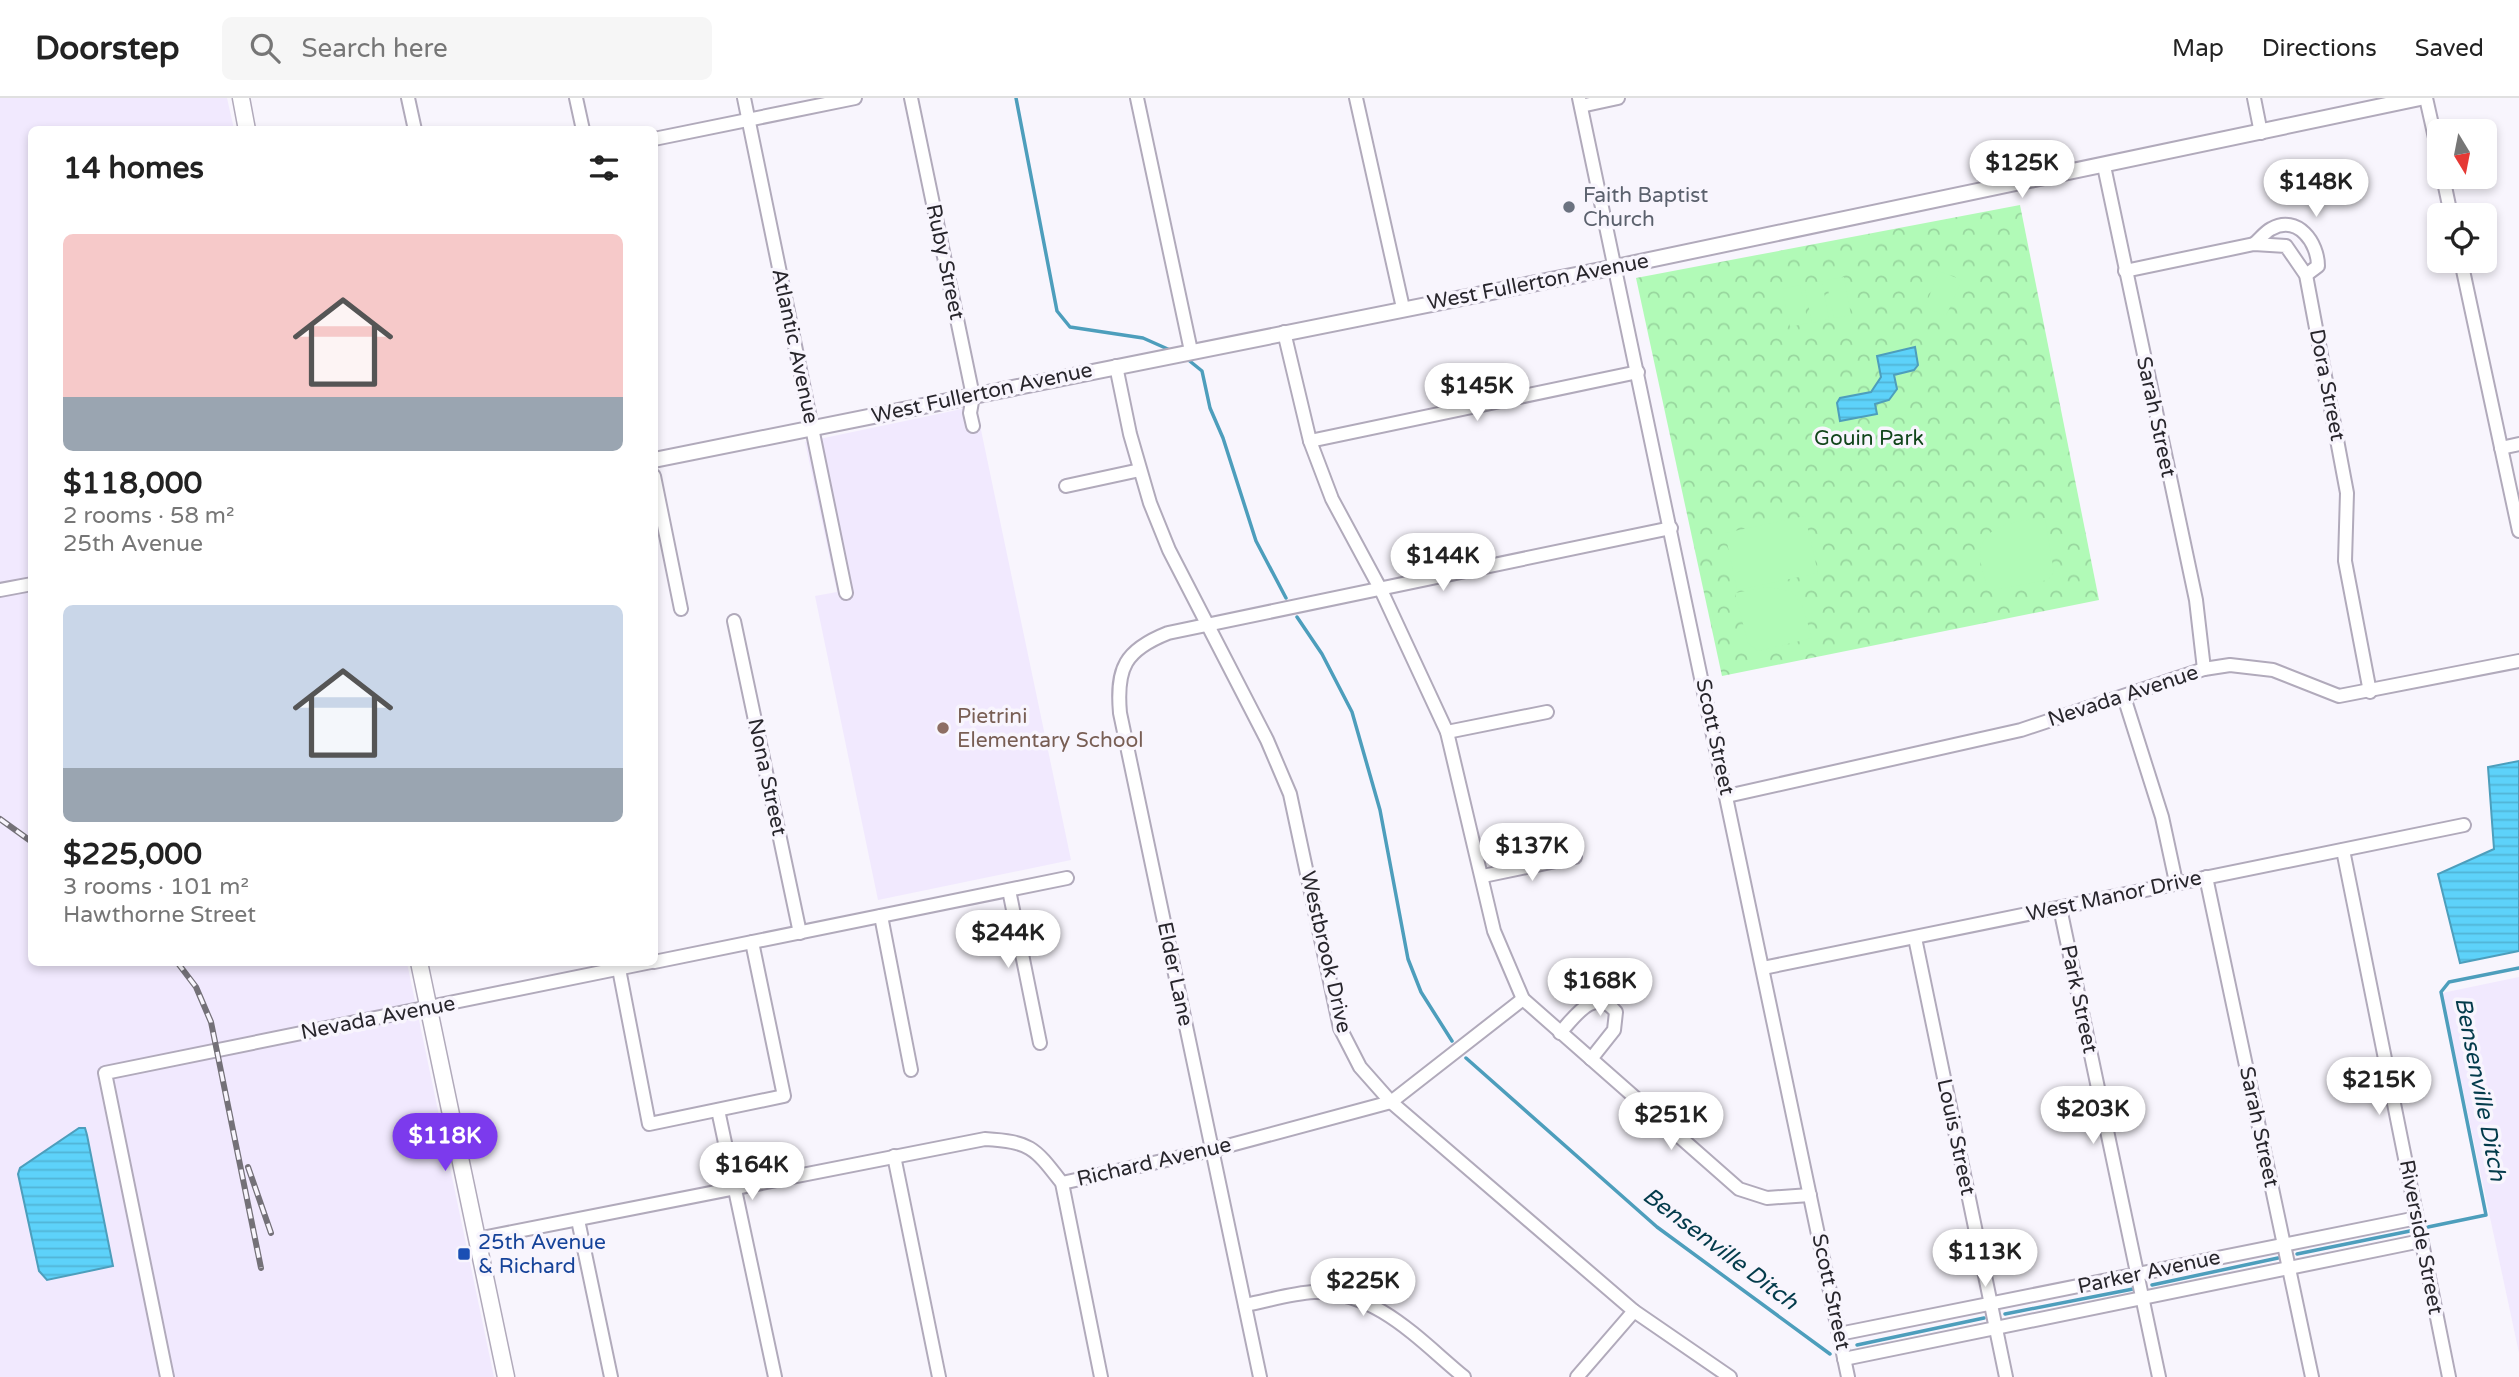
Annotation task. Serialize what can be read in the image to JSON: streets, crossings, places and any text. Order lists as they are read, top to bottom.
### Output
{
  "streets": {
    "street": [
      "Ruby Street",
      "West Fullerton Avenue",
      "Atlantic Avenue",
      "Dora Street",
      "Sarah Street",
      "Nevada Avenue",
      "Scott Street",
      "Nona Street",
      "West Manor Drive",
      "Westbrook Drive",
      "Elder Lane",
      "Park Street",
      "Louis Street",
      "Richard Avenue",
      "Riverside Street",
      "Parker Avenue"
    ]
  },
  "crossings": [
    ["Ruby Street", "West Fullerton Avenue"],
    ["West Fullerton Avenue", "Atlantic Avenue"],
    ["West Fullerton Avenue", "Sarah Street"],
    ["West Fullerton Avenue", "Scott Street"],
    ["West Fullerton Avenue", "Westbrook Drive"],
    ["Dora Street", "Sarah Street"],
    ["Dora Street", "Nevada Avenue"],
    ["Sarah Street", "Nevada Avenue"],
    ["Sarah Street", "West Manor Drive"],
    ["Sarah Street", "Parker Avenue"],
    ["Nevada Avenue", "Scott Street"],
    ["Nevada Avenue", "Nona Street"],
    ["Scott Street", "West Manor Drive"],
    ["Scott Street", "Elder Lane"],
    ["Scott Street", "Parker Avenue"],
    ["West Manor Drive", "Park Street"],
    ["West Manor Drive", "Louis Street"],
    ["West Manor Drive", "Riverside Street"],
    ["Westbrook Drive", "Elder Lane"],
    ["Westbrook Drive", "Richard Avenue"],
    ["Elder Lane", "Richard Avenue"],
    ["Park Street", "Parker Avenue"],
    ["Louis Street", "Parker Avenue"],
    ["Riverside Street", "Parker Avenue"]
  ],
  "water": ["Bensenville Ditch"],
  "parks": ["Gouin Park"],
  "places": {
    "other": ["Faith Baptist Church", "Pietrini Elementary School"],
    "transit": ["25th Avenue & Richard"]
  },
  "north": "bottom",
  "page": {
    "header": "Doorstep",
    "search": "Search here",
    "nav": ["Map", "Directions", "Saved"],
    "heading": "14 homes",
    "price": [
      "$125K",
      "$148K",
      "$145K",
      "$144K",
      "$137K",
      "$244K",
      "$168K",
      "$215K",
      "$203K",
      "$251K",
      "$118K",
      "$164K",
      "$113K",
      "$225K"
    ],
    "list": [
      {
        "name": "$118,000",
        "note": "2 rooms · 58 m² · 25th Avenue"
      },
      {
        "name": "$225,000",
        "note": "3 rooms · 101 m² · Hawthorne Street"
      }
    ]
  }
}
